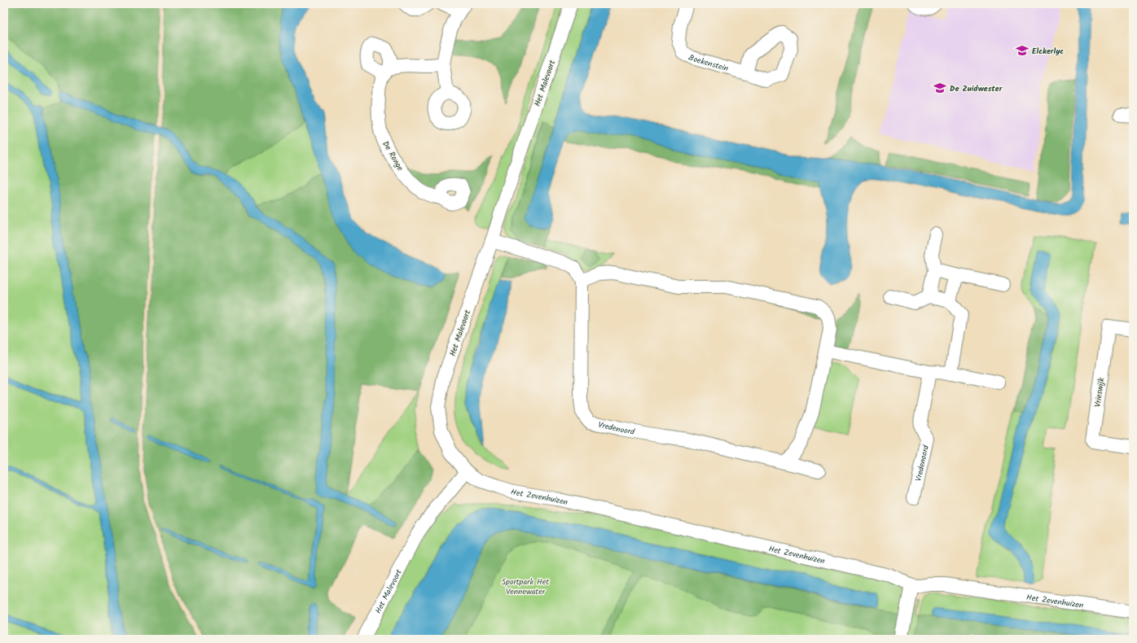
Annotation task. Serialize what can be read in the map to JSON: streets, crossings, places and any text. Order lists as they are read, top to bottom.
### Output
{
  "streets": {
    "street": [
      "Boekenstein",
      "Het Malevoort",
      "De Ronge",
      "Vrieswijk",
      "Vredenoord",
      "Het Zevenhuizen"
    ]
  },
  "crossings": [
    ["Het Malevoort", "Het Zevenhuizen"]
  ],
  "parks": ["Sportpark Het Vennewater"],
  "places": {
    "school or university": ["Elckerlyc", "De Zuidwester"]
  }
}
